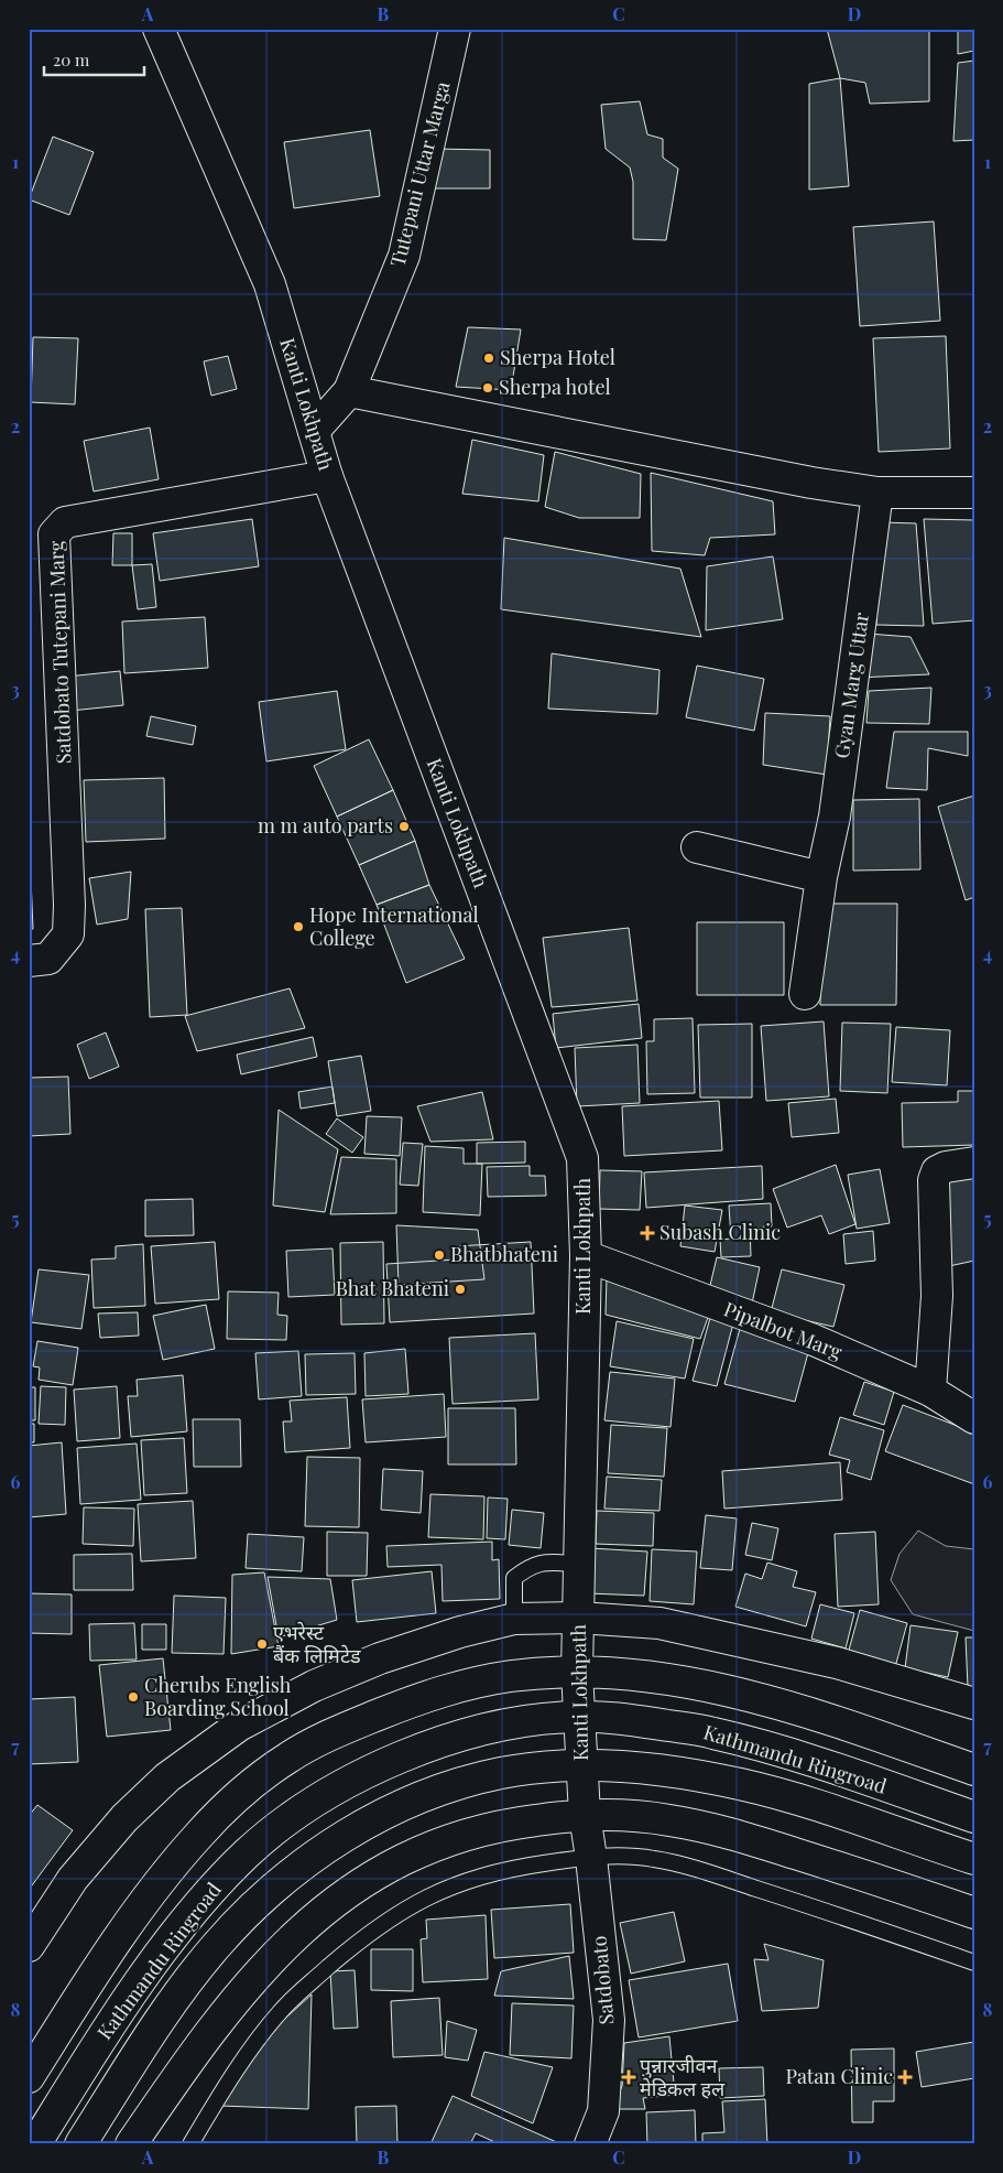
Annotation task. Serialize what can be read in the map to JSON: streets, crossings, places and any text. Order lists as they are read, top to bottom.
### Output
{
  "streets": {
    "main road": [
      "Tutepani Uttar Marga",
      "Kanti Lokhpath",
      "Satdobato Tutepani Marg",
      "Gyan Marg Uttar",
      "Pipalbot Marg",
      "Kathmandu Ringroad",
      "Satdobato"
    ]
  },
  "crossings": [
    ["Tutepani Uttar Marga", "Kanti Lokhpath"],
    ["Kanti Lokhpath", "Satdobato Tutepani Marg"],
    ["Kanti Lokhpath", "Pipalbot Marg"],
    ["Kanti Lokhpath", "Kathmandu Ringroad"],
    ["Kanti Lokhpath", "Satdobato"]
  ],
  "places": {
    "other": [
      "Sherpa Hotel",
      "Sherpa hotel",
      "m m auto parts",
      "Hope International College",
      "Bhatbhateni",
      "Bhat Bhateni",
      "एभरेस्ट बैंक लिमिटेड",
      "Cherubs English Boarding School"
    ],
    "health": ["Subash Clinic", "पुन्नारजीवन मेडिकल हल", "Patan Clinic"]
  },
  "scale_bar": "20 m",
  "grid": {
    "columns": [
      "A",
      "B",
      "C",
      "D"
    ],
    "rows": [
      "1",
      "2",
      "3",
      "4",
      "5",
      "6",
      "7",
      "8"
    ]
  }
}
